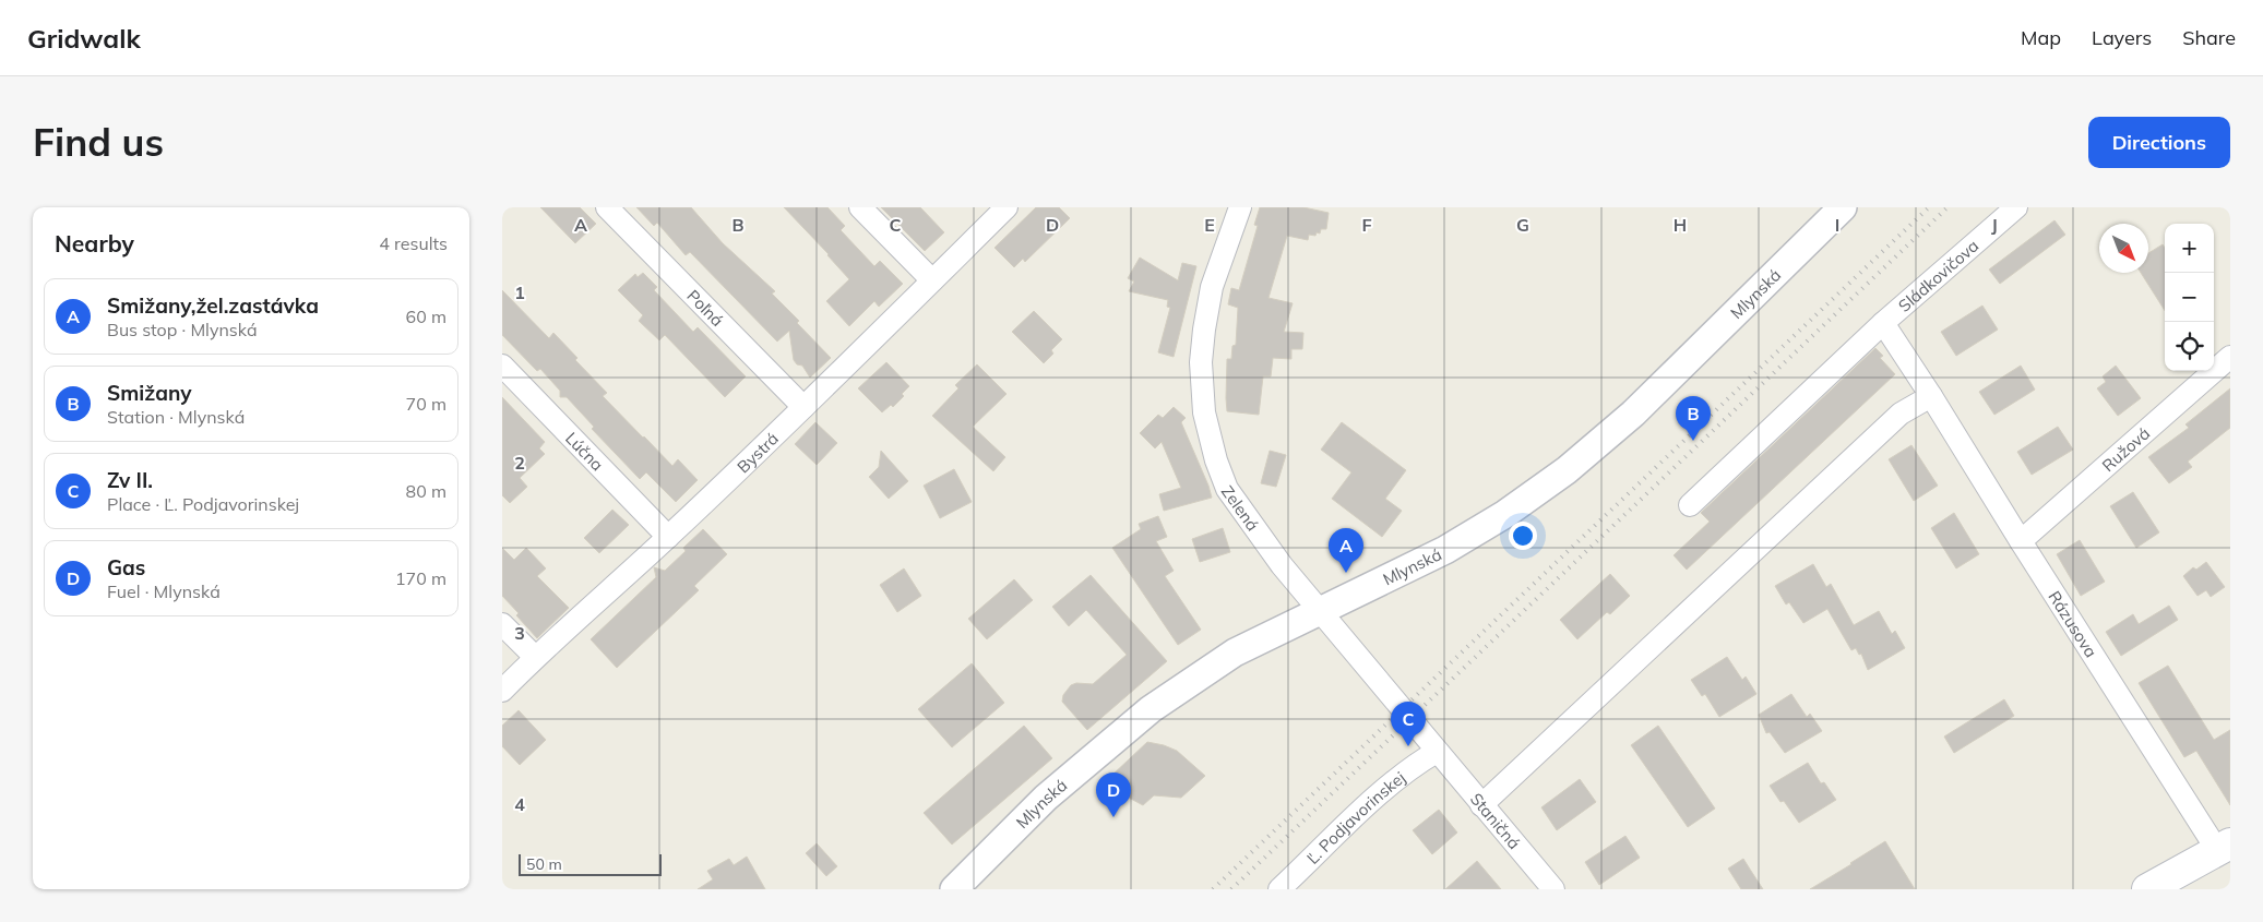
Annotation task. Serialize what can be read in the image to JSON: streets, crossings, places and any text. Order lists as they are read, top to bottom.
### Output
{
  "streets": {
    "street": [
      "Sládkovičova",
      "Mlynská",
      "Poľná",
      "Ružová",
      "Lúčna",
      "Bystrá",
      "Zelená",
      "Rázusova",
      "Ľ. Podjavorinskej",
      "Staničná"
    ]
  },
  "crossings": [
    ["Sládkovičova", "Rázusova"],
    ["Mlynská", "Zelená"],
    ["Poľná", "Bystrá"],
    ["Ružová", "Rázusova"],
    ["Lúčna", "Bystrá"],
    ["Zelená", "Ľ. Podjavorinskej"],
    ["Zelená", "Staničná"],
    ["Ľ. Podjavorinskej", "Staničná"]
  ],
  "scale_bar": "50 m",
  "north": "bottom right",
  "page": {
    "header": "Gridwalk",
    "nav": ["Map", "Layers", "Share"],
    "buttons": "Directions",
    "title": "Find us",
    "heading": ["Nearby", "4 results"],
    "map_buttons": ["+", "−"],
    "list": [
      {
        "mark": "A",
        "name": "Smižany,žel.zastávka",
        "note": "Bus stop · Mlynská",
        "value": "60 m"
      },
      {
        "mark": "B",
        "name": "Smižany",
        "note": "Station · Mlynská",
        "value": "70 m"
      },
      {
        "mark": "C",
        "name": "Zv II.",
        "note": "Place · Ľ. Podjavorinskej",
        "value": "80 m"
      },
      {
        "mark": "D",
        "name": "Gas",
        "note": "Fuel · Mlynská",
        "value": "170 m"
      }
    ],
    "pins": [
      "B",
      "A",
      "C",
      "D"
    ],
    "scale": "50 m"
  },
  "grid": {
    "columns": [
      "A",
      "B",
      "C",
      "D",
      "E",
      "F",
      "G",
      "H",
      "I",
      "J"
    ],
    "rows": [
      "1",
      "2",
      "3",
      "4"
    ]
  }
}
